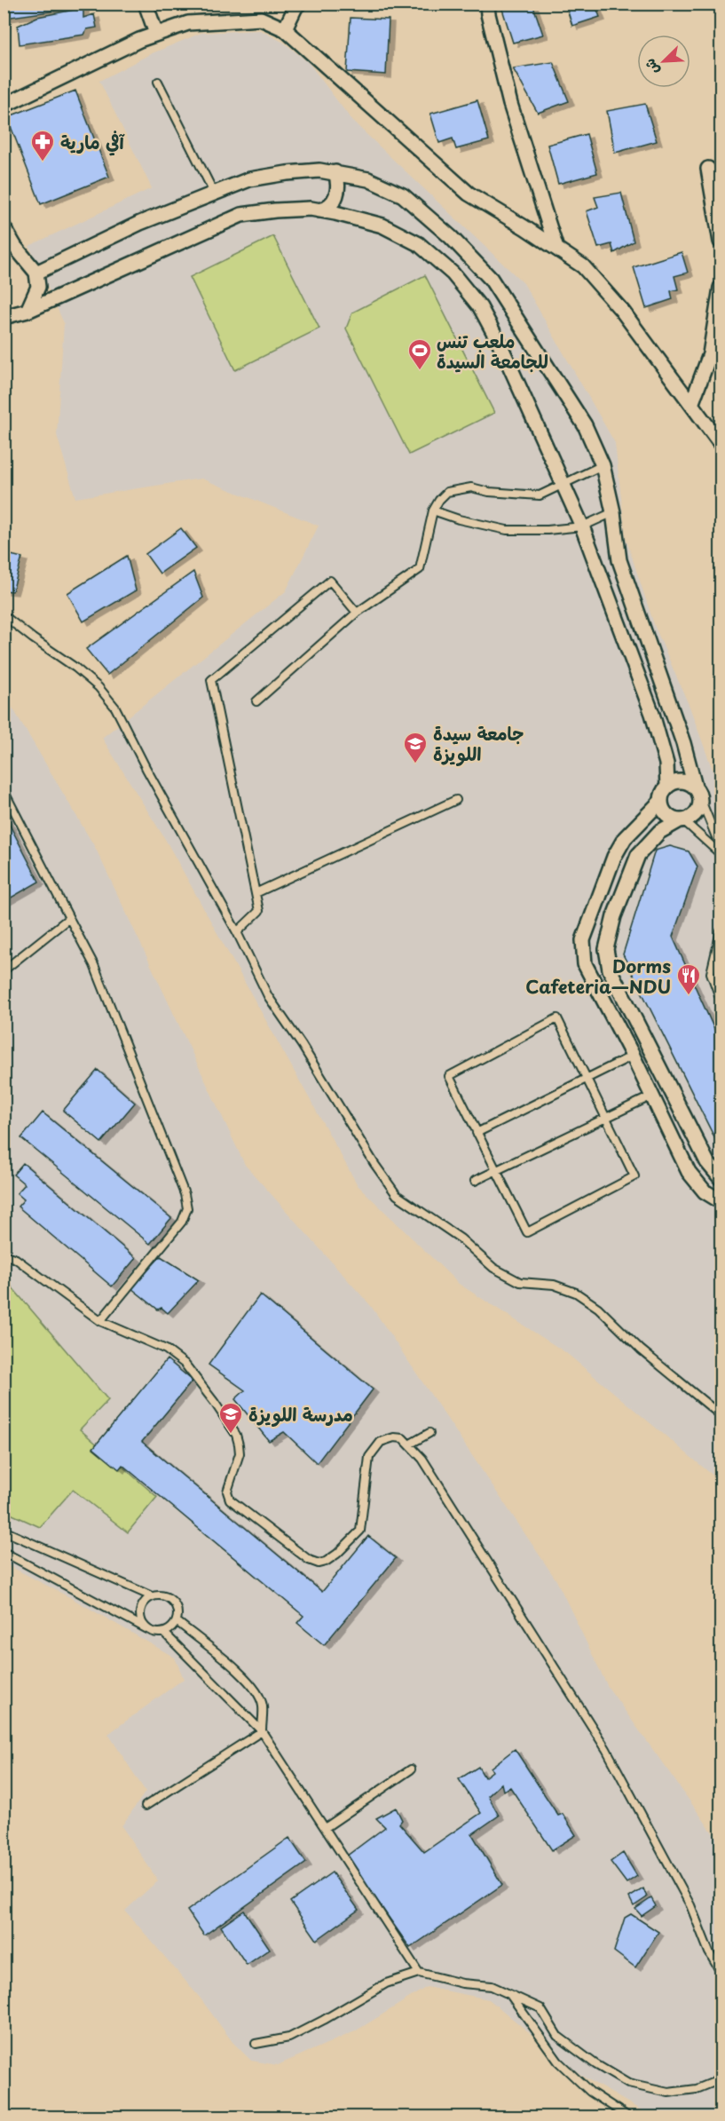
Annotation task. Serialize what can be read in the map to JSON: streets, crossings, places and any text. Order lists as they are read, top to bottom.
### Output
{
  "places": {
    "pharmacy": ["آفي مارية"],
    "sports": ["ملعب تنس للجامعة السيدة"],
    "school or university": ["جامعة سيدة اللويزة", "مدرسة اللويزة"],
    "restaurant": ["Dorms Cafeteria—NDU"]
  },
  "north": "bottom left"
}
